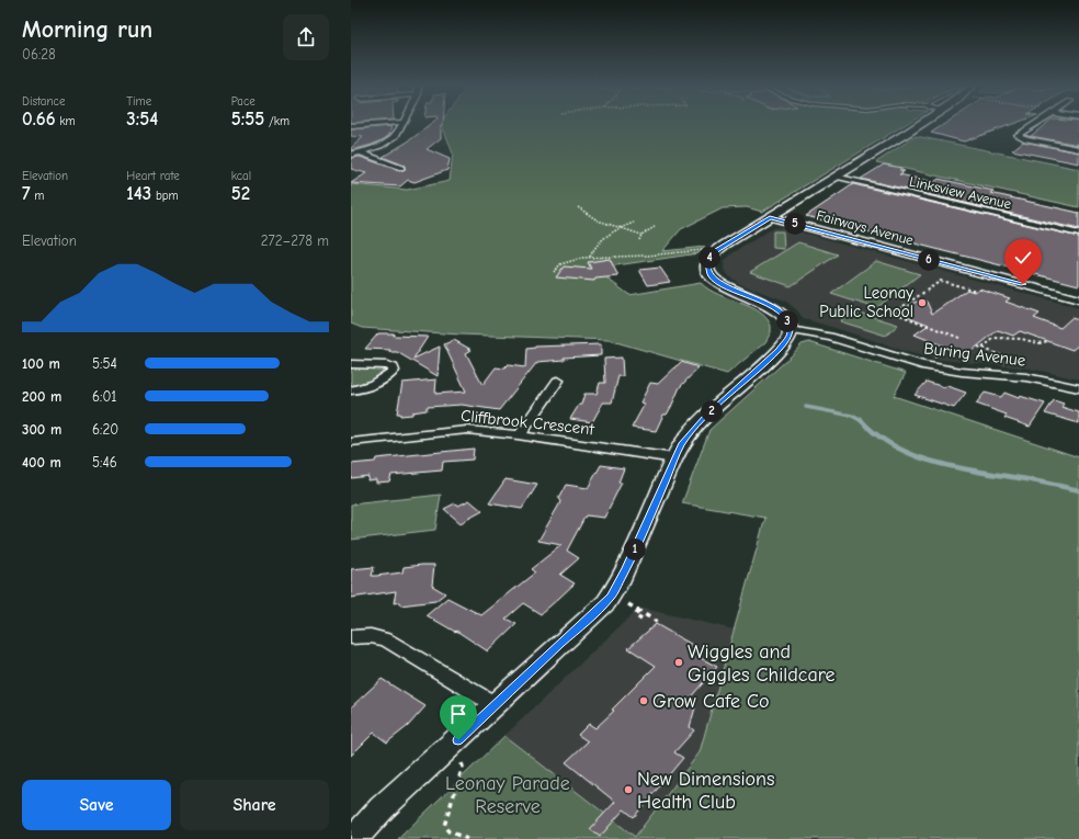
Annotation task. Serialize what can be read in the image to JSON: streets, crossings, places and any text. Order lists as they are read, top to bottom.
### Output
{
  "streets": {
    "street": [
      "Linksview Avenue",
      "Fairways Avenue",
      "Buring Avenue",
      "Cliffbrook Crescent"
    ]
  },
  "parks": ["Leonay Parade Reserve"],
  "places": [
    "Leonay Public School",
    "Wiggles and Giggles Childcare",
    "Grow Cafe Co",
    "New Dimensions Health Club"
  ],
  "page": {
    "heading": ["Morning run", "06:28"],
    "stats": [
      ["Distance", "0.66 km"],
      ["Time", "3:54"],
      ["Pace", "5:55 /km"],
      ["Elevation", "7 m"],
      ["Heart rate", "143 bpm"],
      ["kcal", "52"]
    ],
    "pins": [
      "5",
      "4",
      "6",
      "3",
      "2",
      "1"
    ],
    "chart": ["Elevation", "272–278 m"],
    "list": [
      {
        "name": "100 m",
        "note": "5:54"
      },
      {
        "name": "200 m",
        "note": "6:01"
      },
      {
        "name": "300 m",
        "note": "6:20"
      },
      {
        "name": "400 m",
        "note": "5:46"
      }
    ],
    "buttons": ["Save", "Share"]
  }
}
